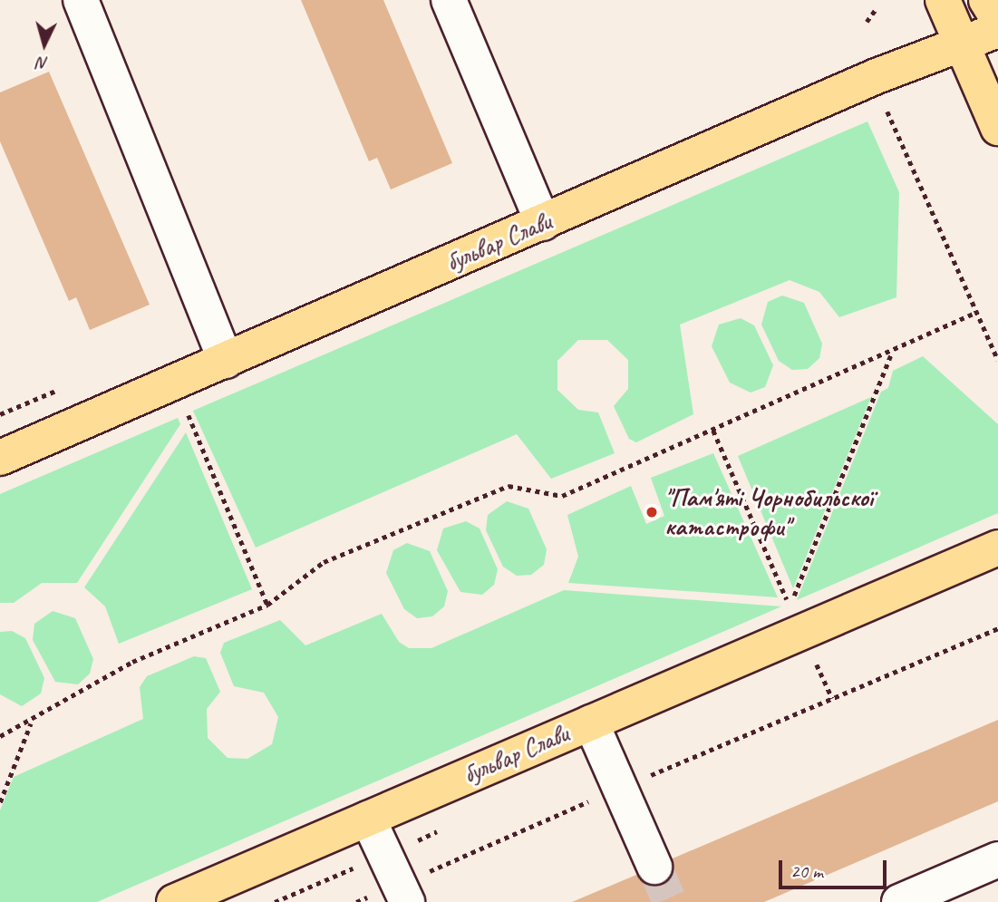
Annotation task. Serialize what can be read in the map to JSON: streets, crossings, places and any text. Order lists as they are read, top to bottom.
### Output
{
  "streets": {
    "main road": ["бульвар Слави"]
  },
  "places": ["\"Пам'яті Чорнобильскої катастрофи\""],
  "scale_bar": "20 m",
  "north": "bottom"
}
